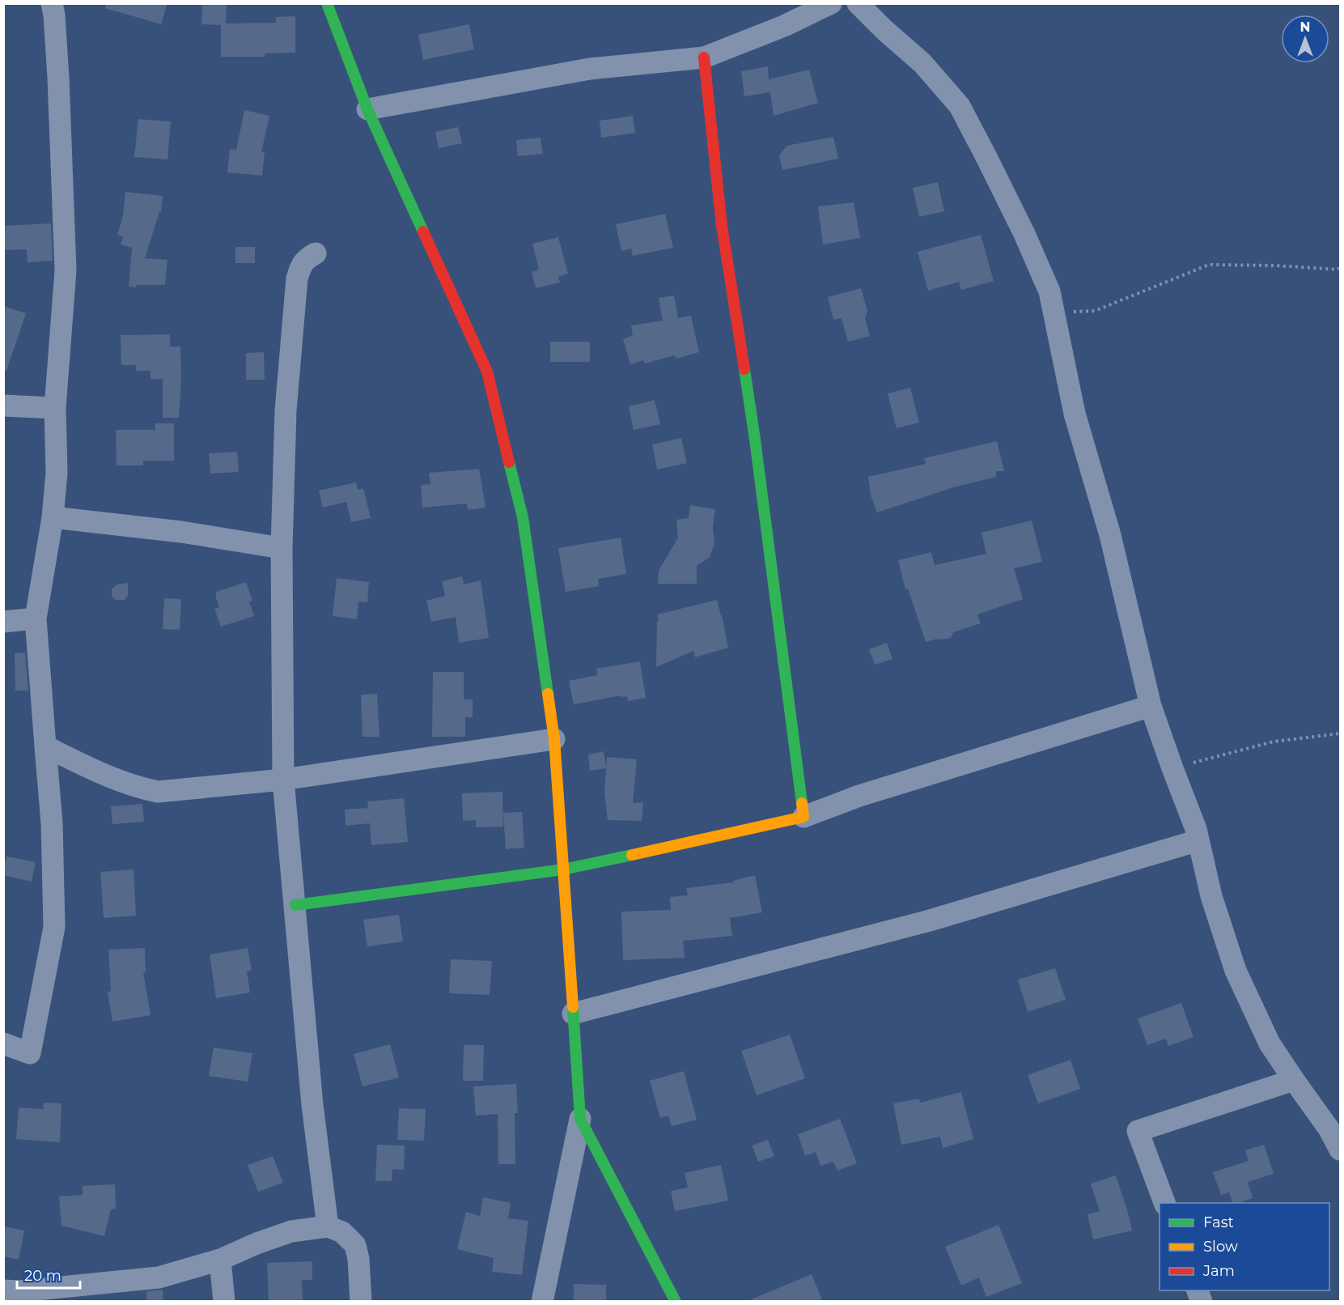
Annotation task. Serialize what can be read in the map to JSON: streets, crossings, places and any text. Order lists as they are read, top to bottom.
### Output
{
  "legend": ["Fast", "Slow", "Jam"],
  "scale_bar": "20 m",
  "north": "top"
}
